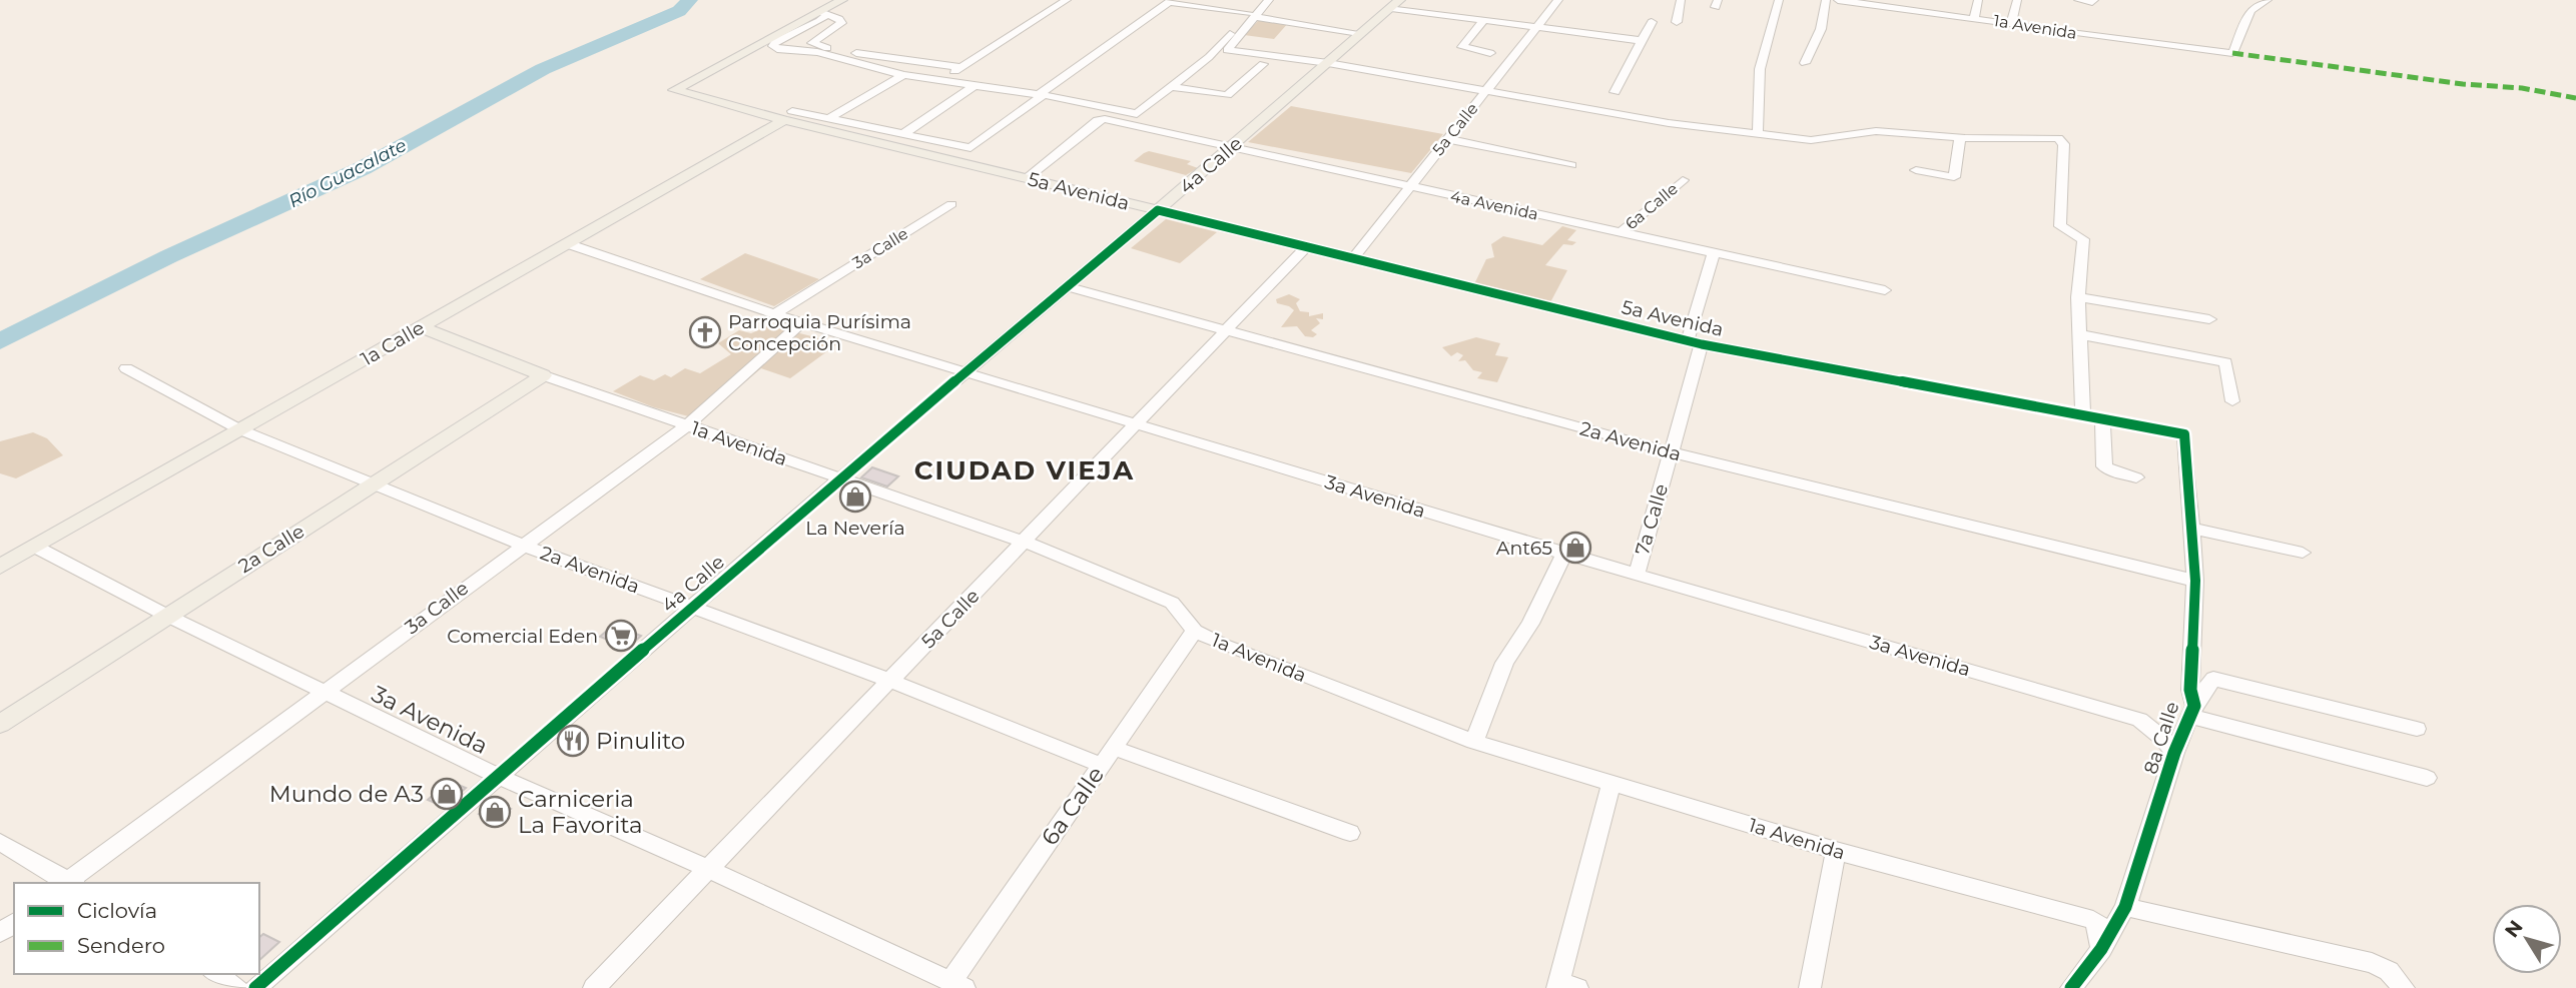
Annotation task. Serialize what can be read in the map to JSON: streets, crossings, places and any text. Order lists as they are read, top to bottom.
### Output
{
  "streets": {
    "main road": [
      "1a Avenida",
      "4a Calle",
      "5a Avenida",
      "1a Calle",
      "2a Calle"
    ],
    "street": [
      "5a Calle",
      "4a Avenida",
      "6a Calle",
      "3a Calle",
      "2a Avenida",
      "3a Avenida",
      "7a Calle",
      "8a Calle"
    ]
  },
  "crossings": [
    ["1a Avenida", "5a Calle"],
    ["1a Avenida", "4a Calle"],
    ["1a Avenida", "6a Calle"],
    ["1a Avenida", "3a Calle"],
    ["1a Avenida", "1a Calle"],
    ["1a Avenida", "2a Calle"],
    ["1a Avenida", "8a Calle"],
    ["5a Calle", "5a Avenida"],
    ["5a Calle", "4a Avenida"],
    ["5a Calle", "2a Avenida"],
    ["5a Calle", "3a Avenida"],
    ["4a Calle", "5a Avenida"],
    ["4a Calle", "4a Avenida"],
    ["4a Calle", "2a Avenida"],
    ["4a Calle", "3a Avenida"],
    ["5a Avenida", "4a Avenida"],
    ["5a Avenida", "1a Calle"],
    ["5a Avenida", "7a Calle"],
    ["5a Avenida", "8a Calle"],
    ["4a Avenida", "6a Calle"],
    ["4a Avenida", "7a Calle"],
    ["6a Calle", "2a Avenida"],
    ["6a Calle", "3a Avenida"],
    ["3a Calle", "2a Avenida"],
    ["3a Calle", "3a Avenida"],
    ["1a Calle", "2a Avenida"],
    ["1a Calle", "3a Avenida"],
    ["2a Avenida", "7a Calle"],
    ["2a Avenida", "2a Calle"],
    ["2a Avenida", "8a Calle"],
    ["3a Avenida", "7a Calle"],
    ["3a Avenida", "2a Calle"],
    ["3a Avenida", "8a Calle"]
  ],
  "districts": ["CIUDAD VIEJA"],
  "water": ["Río Guacalate"],
  "places": {
    "church": ["Parroquia Purísima Concepción"],
    "shop": [
      "La Nevería",
      "Ant65",
      "Mundo de A3",
      "Carniceria La Favorita"
    ],
    "supermarket": ["Comercial Eden"],
    "restaurant": ["Pinulito"]
  },
  "legend": ["Ciclovía", "Sendero"],
  "north": "top left"
}
